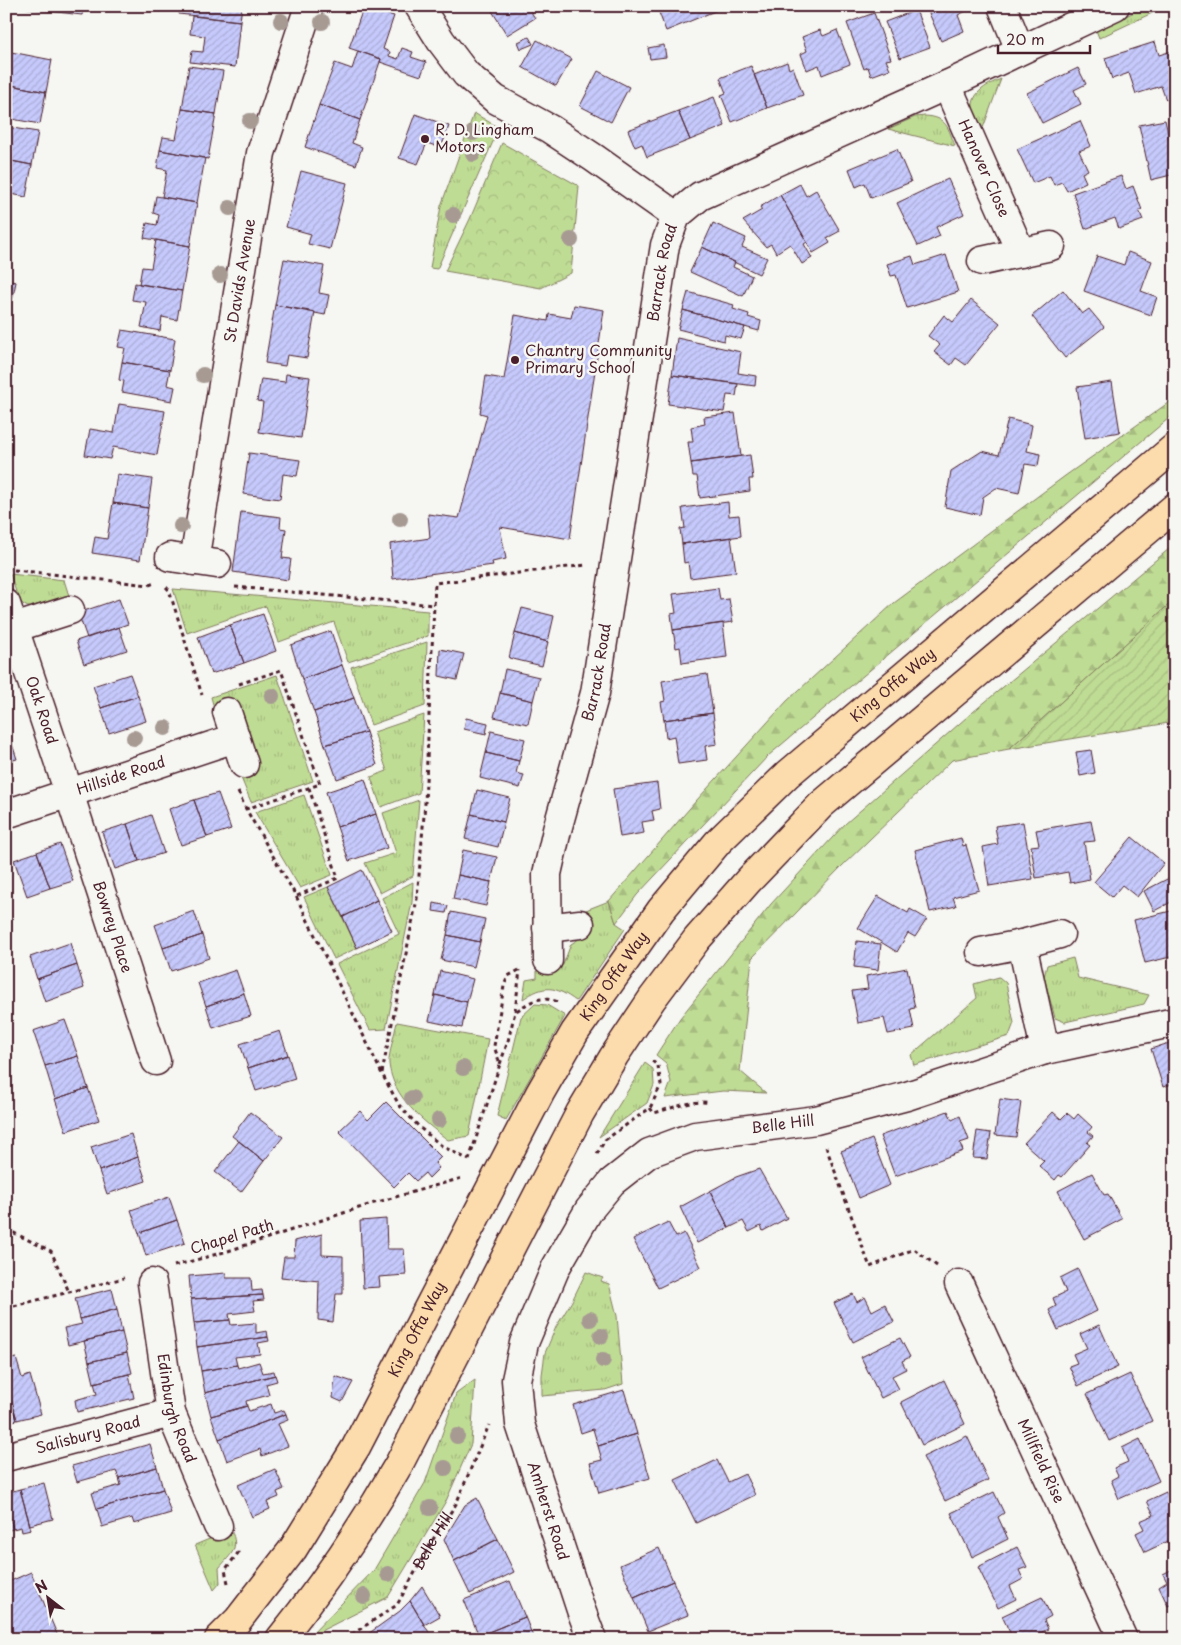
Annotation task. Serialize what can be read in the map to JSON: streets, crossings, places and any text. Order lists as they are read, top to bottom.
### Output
{
  "streets": {
    "highway": ["King Offa Way"],
    "street": [
      "Hanover Close",
      "Barrack Road",
      "St Davids Avenue",
      "Oak Road",
      "Hillside Road",
      "Bowrey Place",
      "Belle Hill",
      "Edinburgh Road",
      "Salisbury Road",
      "Millfield Rise",
      "Amherst Road"
    ],
    "path": ["Chapel Path"]
  },
  "crossings": [
    ["Hanover Close", "Barrack Road"],
    ["Oak Road", "Hillside Road"],
    ["Oak Road", "Bowrey Place"],
    ["Hillside Road", "Bowrey Place"],
    ["Belle Hill", "Amherst Road"],
    ["Chapel Path", "Edinburgh Road"],
    ["Edinburgh Road", "Salisbury Road"]
  ],
  "places": ["R. D. Lingham Motors", "Chantry Community Primary School"],
  "scale_bar": "20 m",
  "north": "top left"
}
